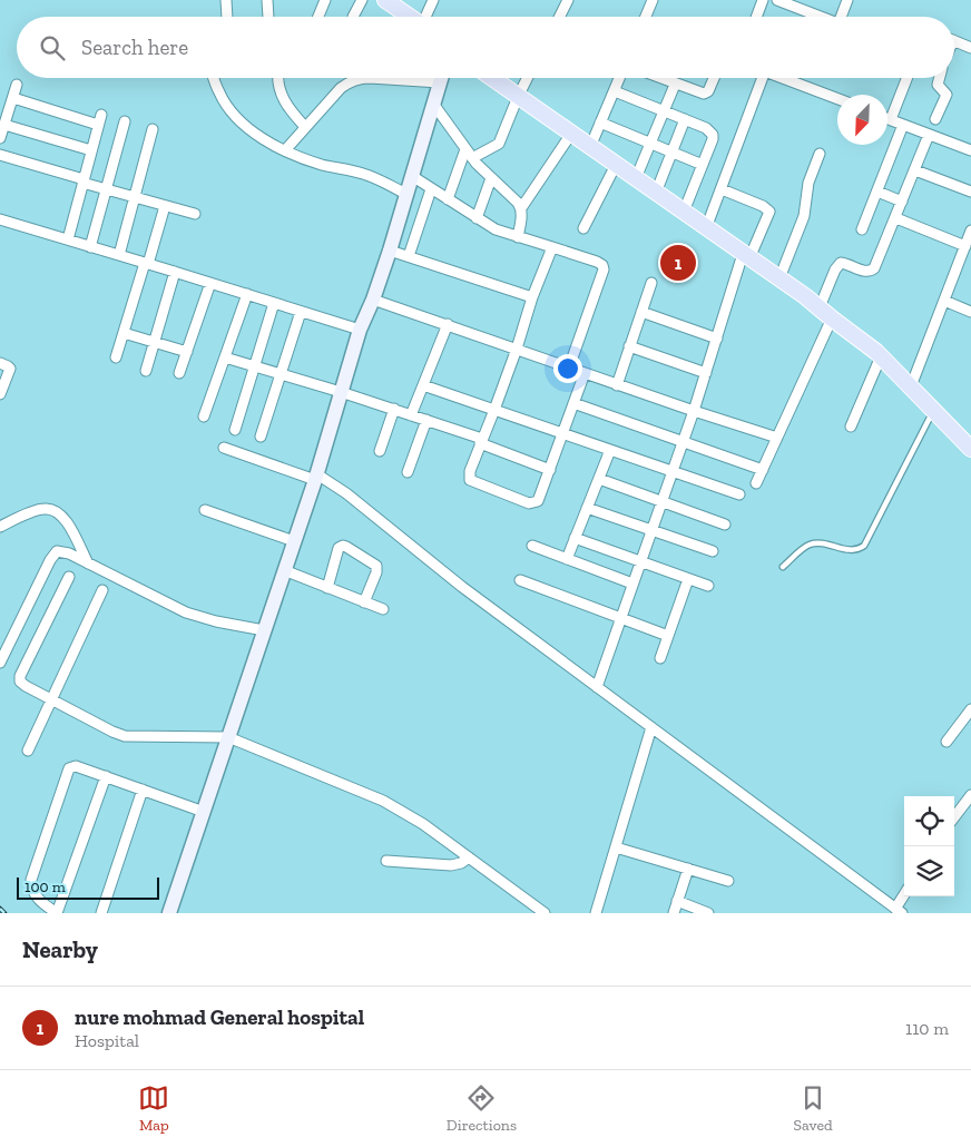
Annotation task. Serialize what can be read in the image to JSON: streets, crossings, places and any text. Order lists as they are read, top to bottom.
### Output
{
  "scale_bar": "100 m",
  "north": "bottom left",
  "page": {
    "search": "Search here",
    "pins": "1",
    "scale": "100 m",
    "heading": "Nearby",
    "list": [
      {
        "mark": "1",
        "name": "nure mohmad General hospital",
        "note": "Hospital",
        "value": "110 m"
      }
    ],
    "nav": ["Map", "Directions", "Saved"]
  }
}
